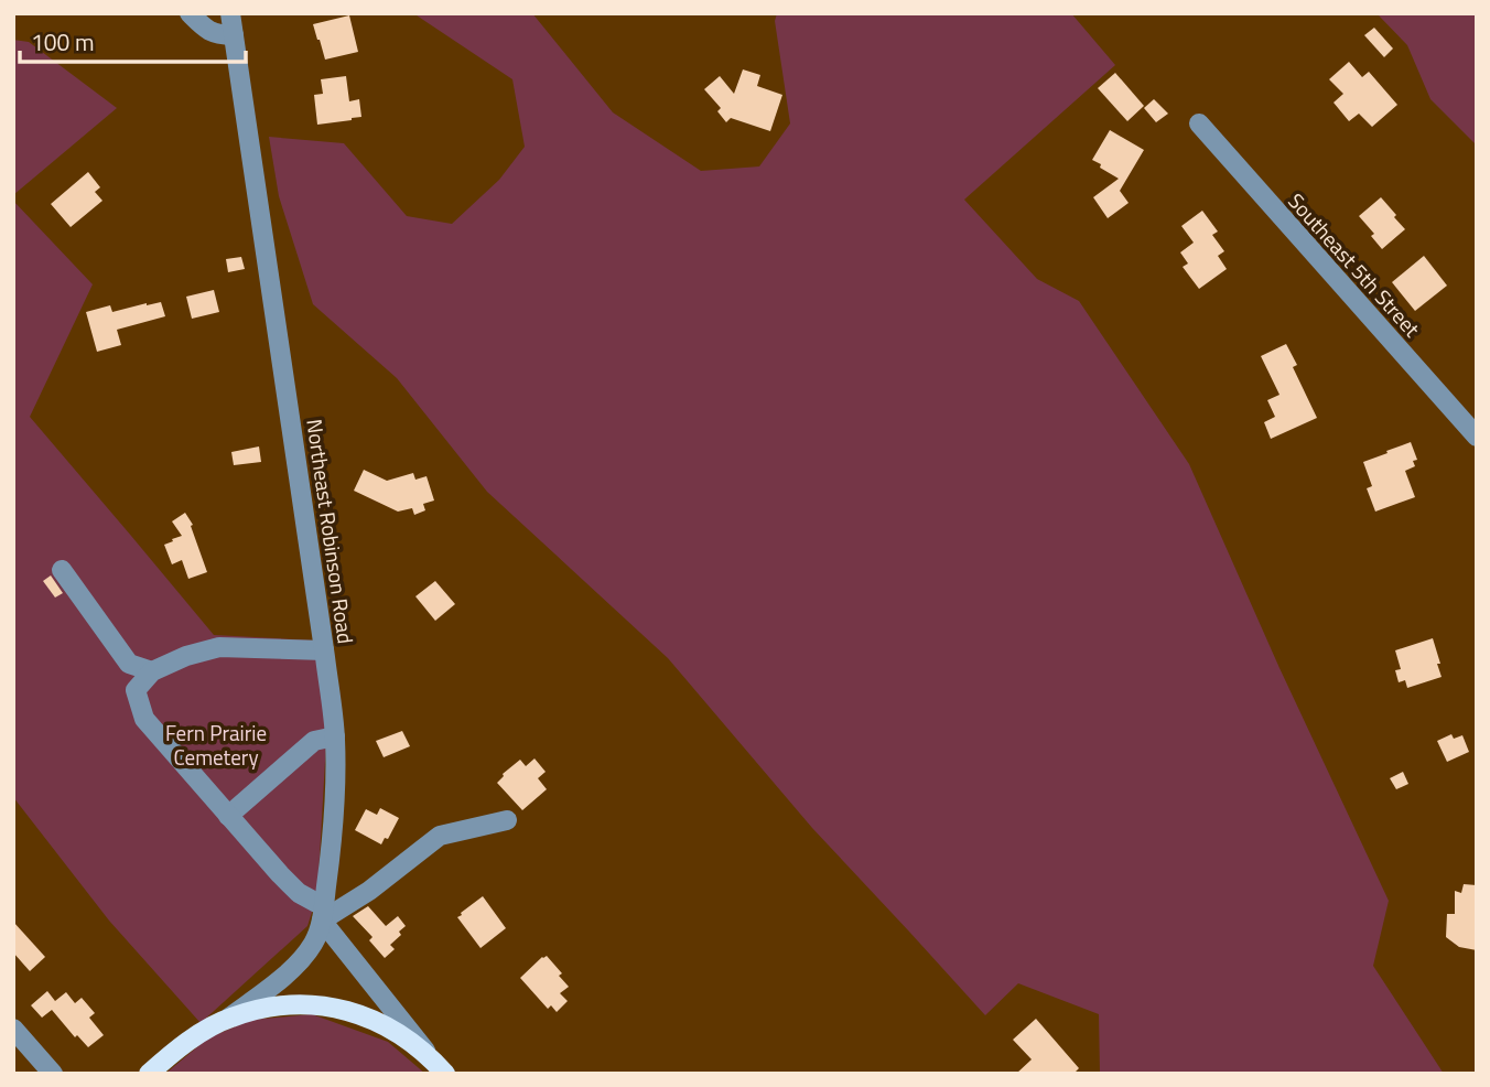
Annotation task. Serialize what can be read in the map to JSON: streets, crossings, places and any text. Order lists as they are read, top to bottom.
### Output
{
  "streets": {
    "street": ["Southeast 5th Street", "Northeast Robinson Road"]
  },
  "parks": ["Fern Prairie Cemetery"],
  "scale_bar": "100 m"
}
